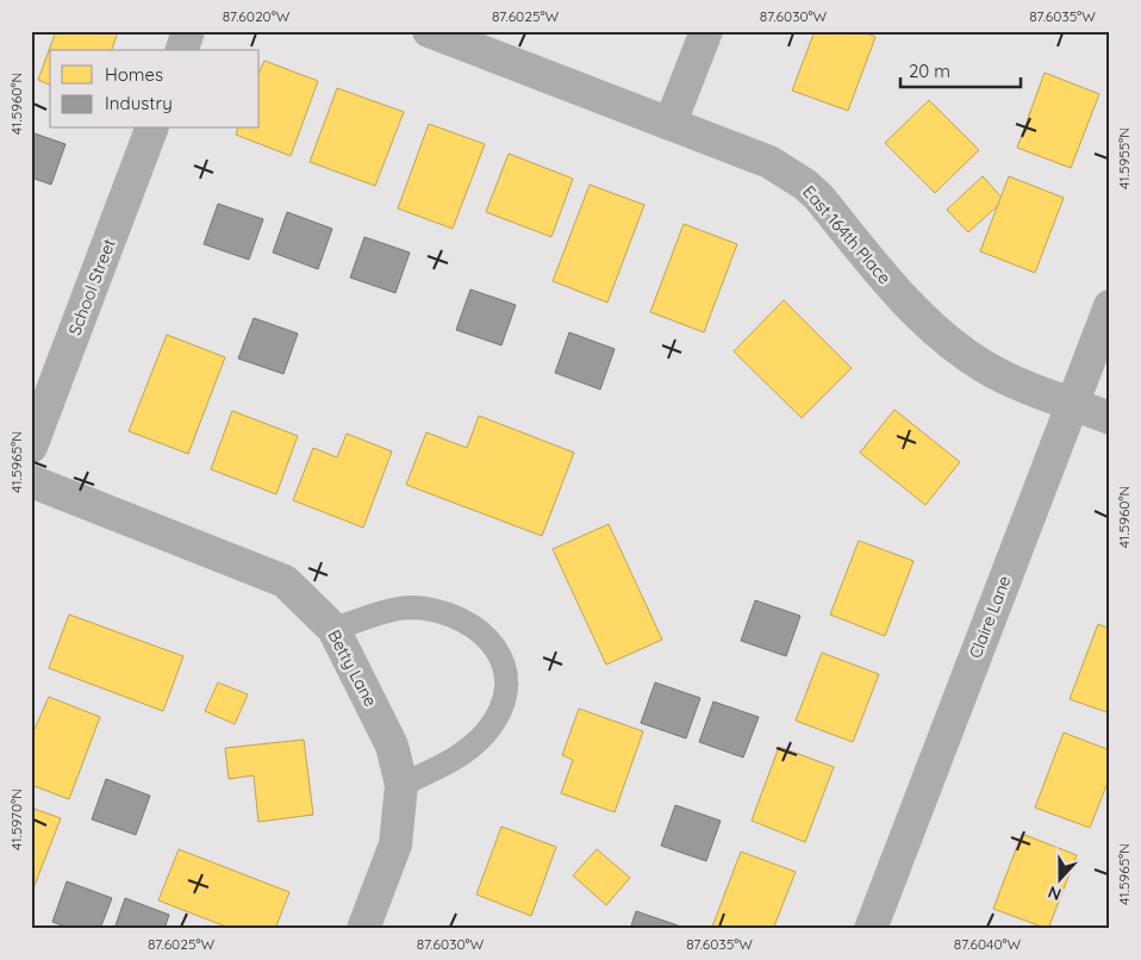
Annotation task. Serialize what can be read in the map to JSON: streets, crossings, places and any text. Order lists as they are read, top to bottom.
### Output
{
  "streets": {
    "street": [
      "East 164th Place",
      "School Street",
      "Claire Lane",
      "Betty Lane"
    ]
  },
  "crossings": [
    ["East 164th Place", "Claire Lane"]
  ],
  "legend": ["Homes", "Industry"],
  "scale_bar": "20 m",
  "north": "bottom",
  "coordinates": [
    "87.6020°W",
    "87.6025°W",
    "87.6030°W",
    "87.6035°W",
    "41.5960°N",
    "41.5955°N",
    "41.5965°N",
    "41.5970°N",
    "87.6040°W"
  ]
}
